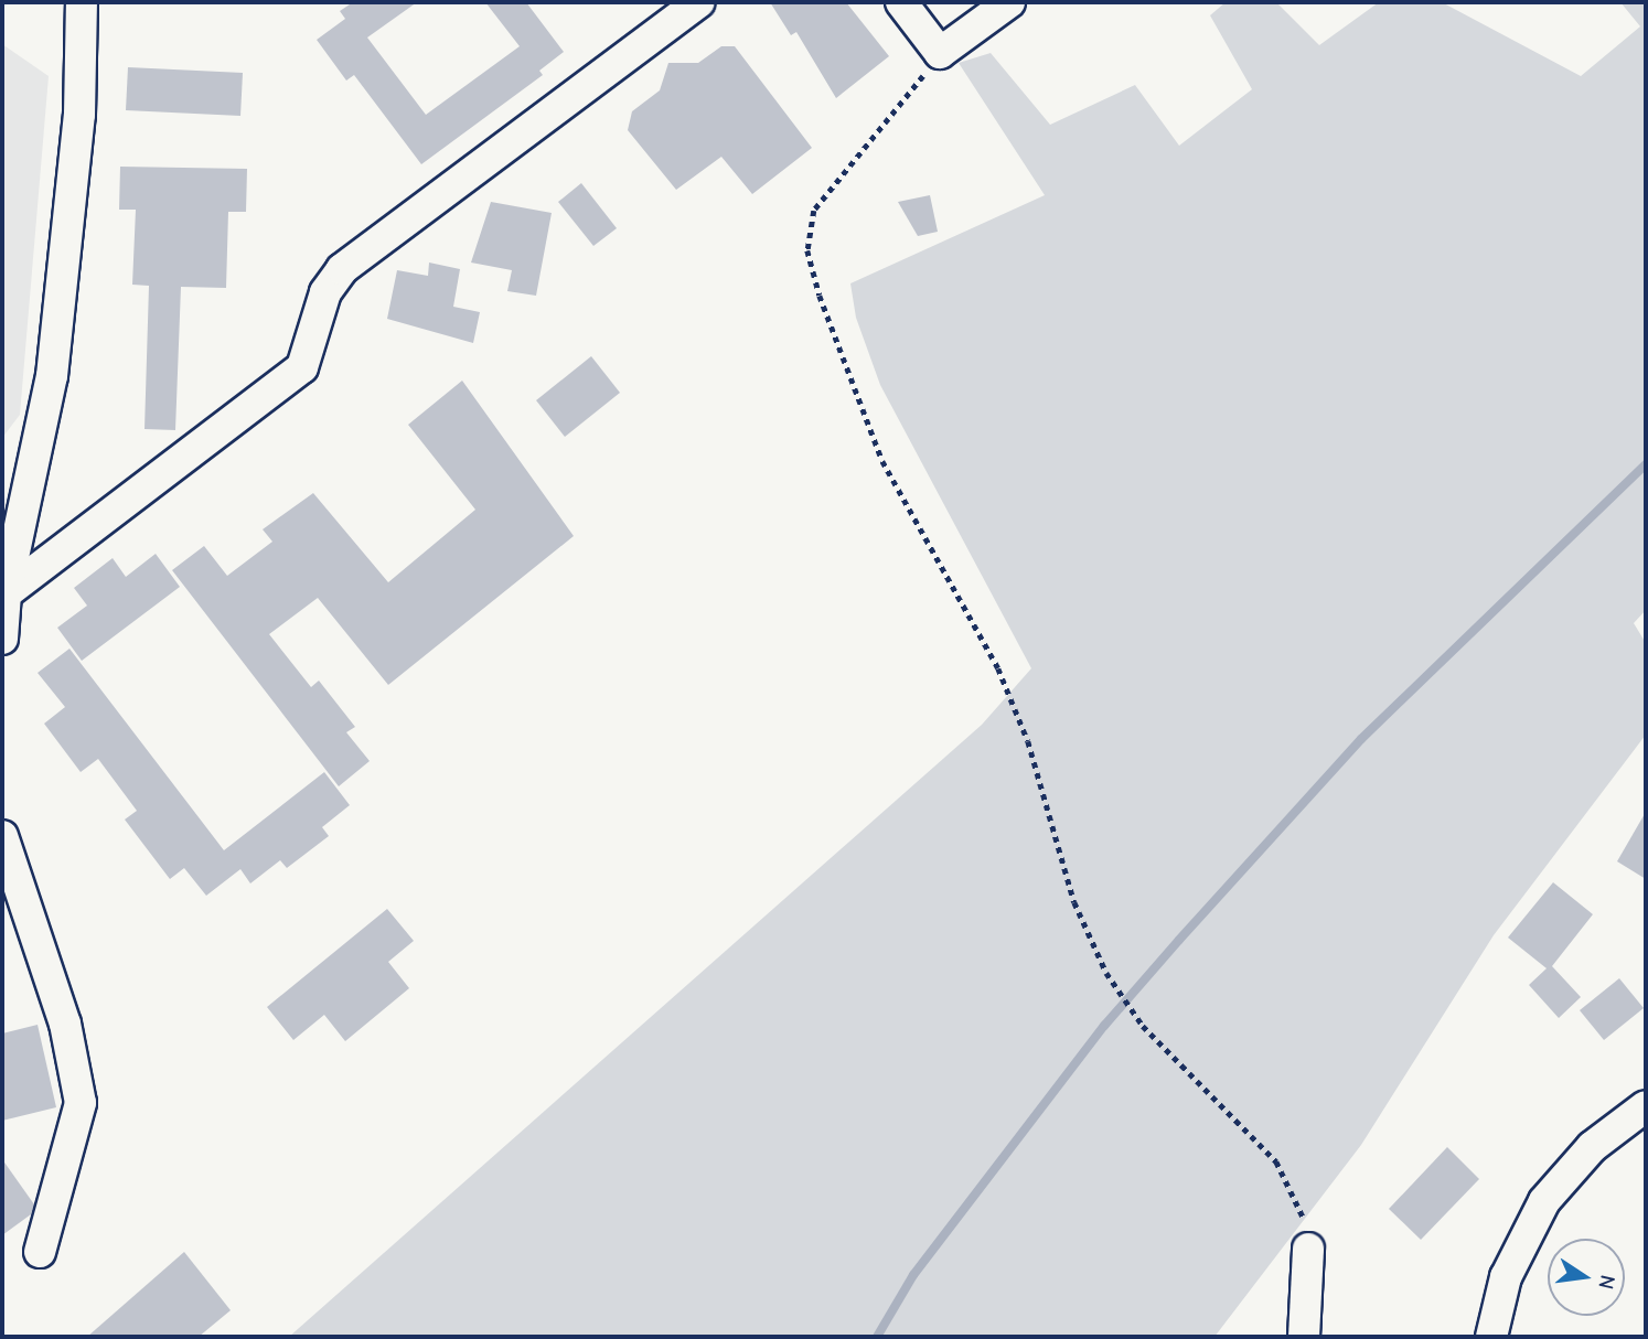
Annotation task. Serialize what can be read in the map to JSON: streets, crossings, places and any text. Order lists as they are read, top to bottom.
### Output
{
  "north": "right"
}
